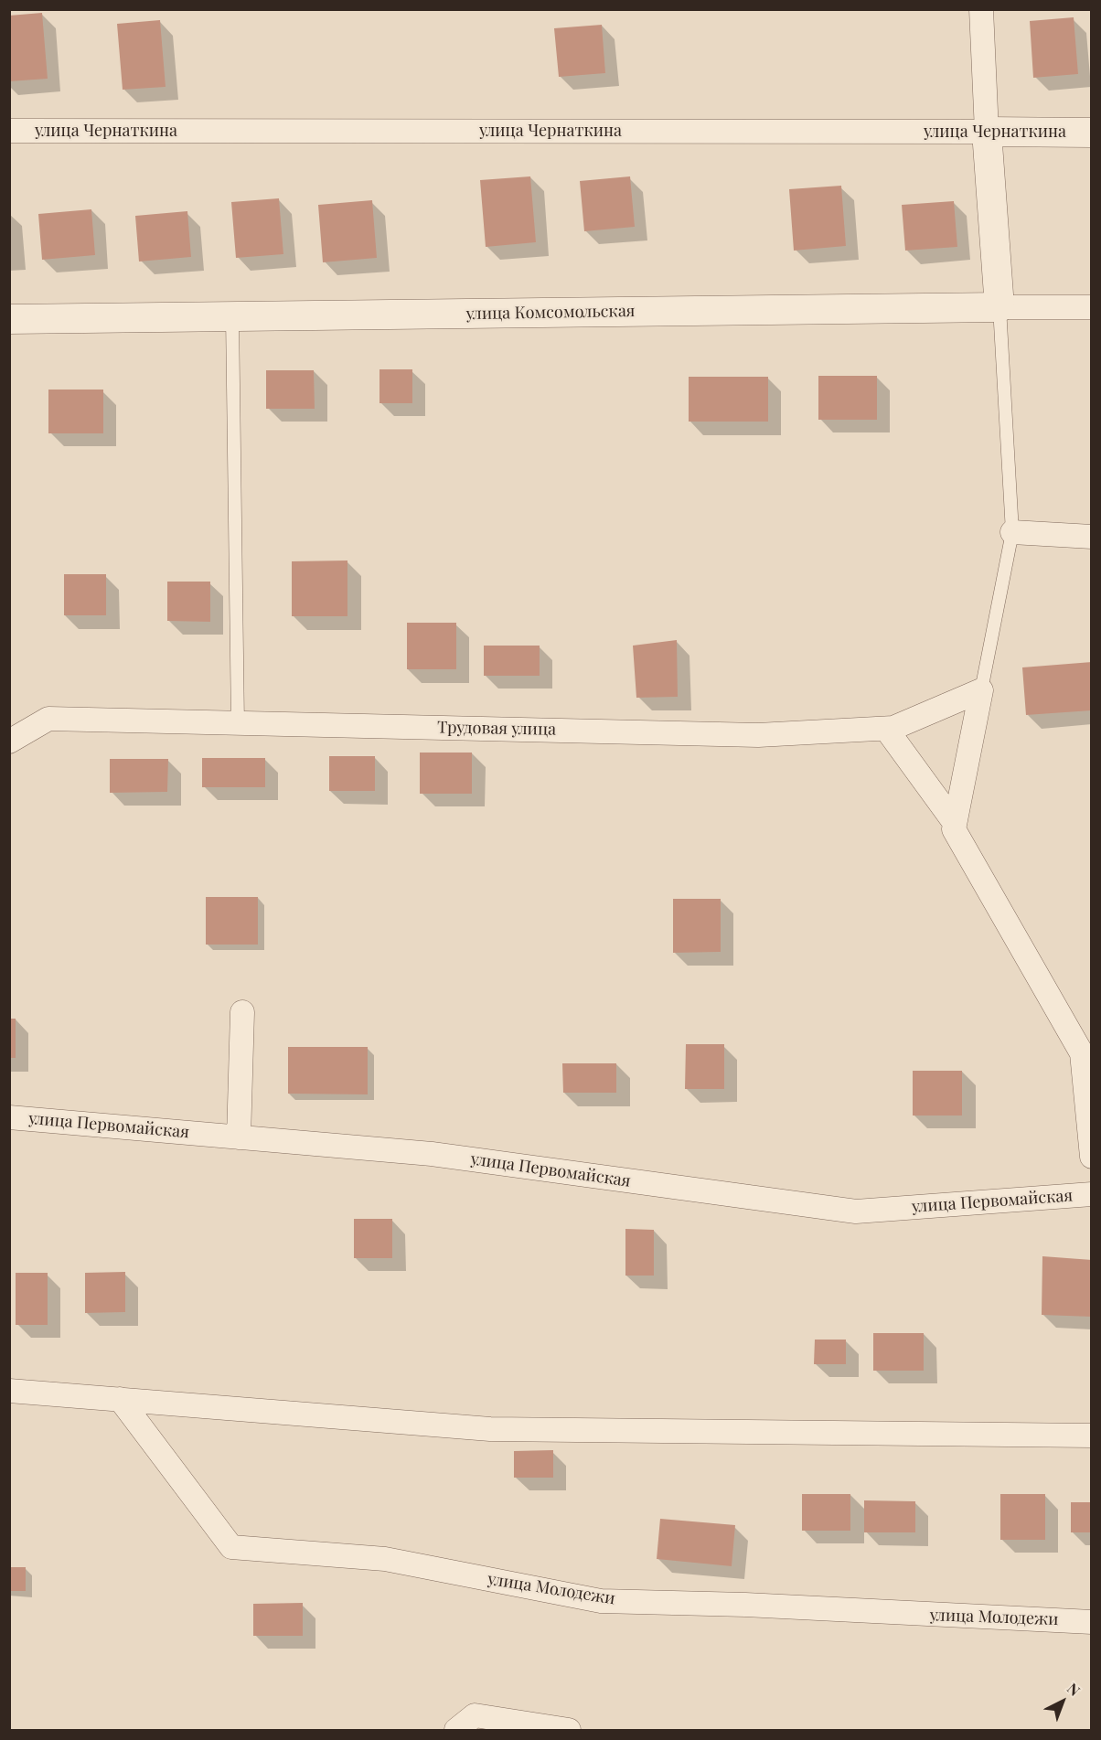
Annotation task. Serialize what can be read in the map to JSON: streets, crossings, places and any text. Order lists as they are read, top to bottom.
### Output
{
  "streets": {
    "street": [
      "улица Чернаткина",
      "улица Комсомольская",
      "Трудовая улица",
      "улица Первомайская",
      "улица Молодежи"
    ]
  },
  "north": "top right"
}
